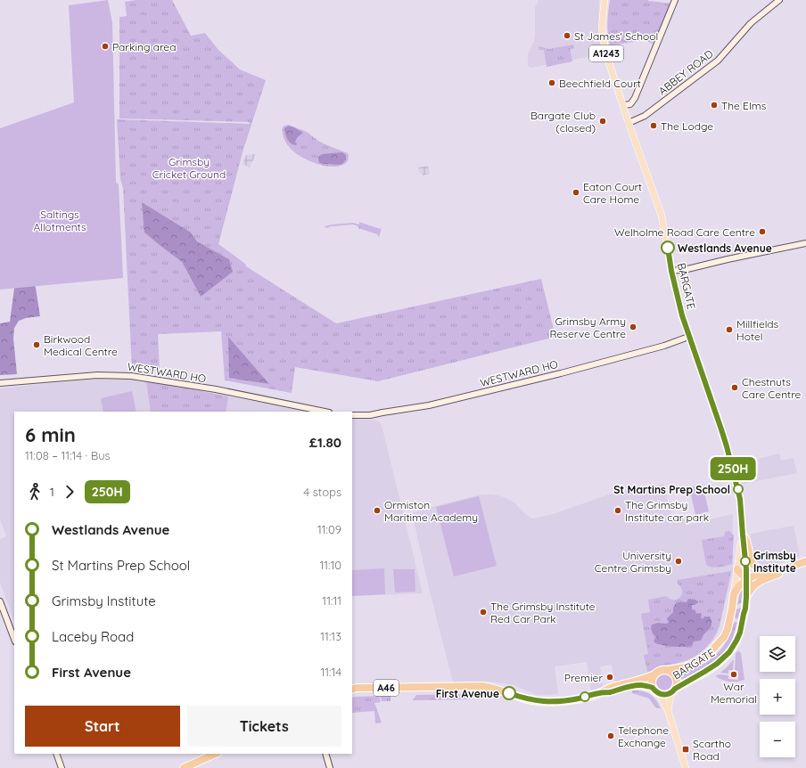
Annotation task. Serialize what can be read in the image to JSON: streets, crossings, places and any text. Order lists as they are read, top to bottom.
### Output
{
  "streets": {
    "highway": ["BARGATE", "A46"],
    "main road": ["A1243"],
    "street": ["ABBEY ROAD", "WESTWARD HO"]
  },
  "crossings": [
    ["ABBEY ROAD", "BARGATE"],
    ["BARGATE", "WESTWARD HO"],
    ["BARGATE", "A46"]
  ],
  "parks": ["Grimsby Cricket Ground", "Saltings Allotments"],
  "places": {
    "other": [
      "St James' School",
      "Parking area",
      "Beechfield Court",
      "The Elms",
      "Bargate Club (closed)",
      "The Lodge",
      "Eaton Court Care Home",
      "Welholme Road Care Centre",
      "Westlands Avenue",
      "Grimsby Army Reserve Centre",
      "Millfields Hotel",
      "Birkwood Medical Centre",
      "Chestnuts Care Centre",
      "St Martins Prep School",
      "Ormiston Maritime Academy",
      "The Grimsby Institute car park",
      "University Centre Grimsby",
      "Grimsby Institute",
      "The Grimsby Institute Red Car Park",
      "War Memorial",
      "Premier",
      "First Avenue",
      "Telephone Exchange"
    ],
    "transit": ["Scartho Road"]
  },
  "lines": ["bus line 250H"],
  "page": {
    "on_map": "250H",
    "heading": ["6 min", "11:08 – 11:14 · Bus", "£1.80"],
    "legs": ["1", "250H", "4 stops"],
    "list": [
      {
        "name": "Westlands Avenue",
        "value": "11:09"
      },
      {
        "name": "St Martins Prep School",
        "value": "11:10"
      },
      {
        "name": "Grimsby Institute",
        "value": "11:11"
      },
      {
        "name": "Laceby Road",
        "value": "11:13"
      },
      {
        "name": "First Avenue",
        "value": "11:14"
      }
    ],
    "map_buttons": ["+", "−"],
    "buttons": ["Start", "Tickets"]
  }
}
